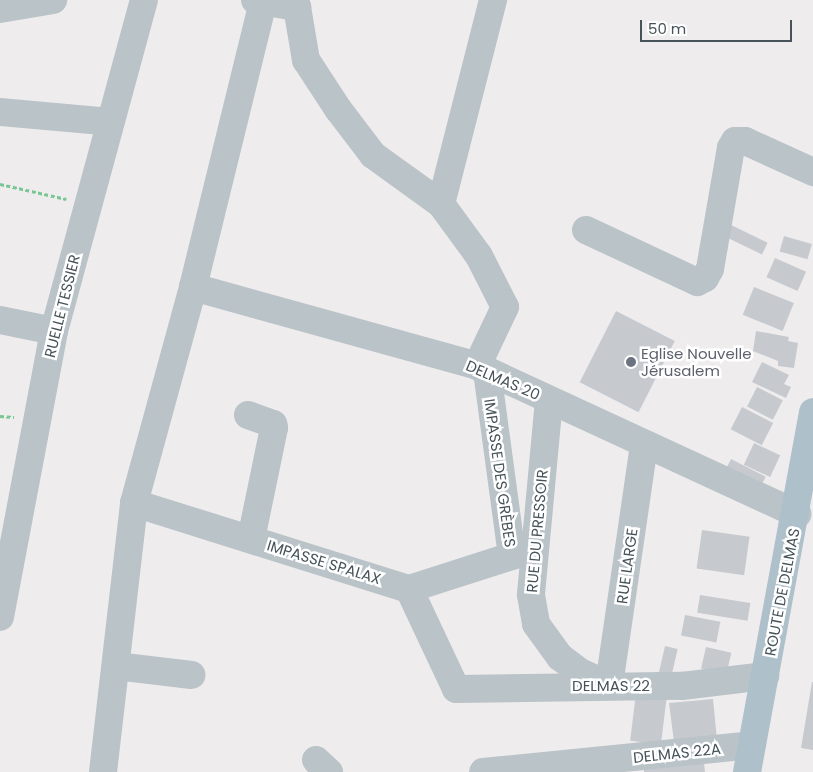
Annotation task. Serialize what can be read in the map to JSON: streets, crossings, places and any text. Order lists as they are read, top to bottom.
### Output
{
  "streets": {
    "main road": ["ROUTE DE DELMAS"],
    "street": [
      "RUELLE TESSIER",
      "DELMAS 20",
      "IMPASSE DES GRÈBES",
      "RUE DU PRESSOIR",
      "IMPASSE SPALAX",
      "RUE LARGE",
      "DELMAS 22",
      "DELMAS 22A"
    ]
  },
  "crossings": [
    ["DELMAS 20", "IMPASSE DES GRÈBES"],
    ["DELMAS 20", "RUE DU PRESSOIR"],
    ["DELMAS 20", "RUE LARGE"],
    ["DELMAS 20", "ROUTE DE DELMAS"],
    ["IMPASSE DES GRÈBES", "IMPASSE SPALAX"],
    ["IMPASSE DES GRÈBES", "DELMAS 22"],
    ["RUE DU PRESSOIR", "RUE LARGE"],
    ["RUE DU PRESSOIR", "DELMAS 22"],
    ["IMPASSE SPALAX", "DELMAS 22"],
    ["RUE LARGE", "DELMAS 22"],
    ["ROUTE DE DELMAS", "DELMAS 22"],
    ["ROUTE DE DELMAS", "DELMAS 22A"]
  ],
  "places": ["Eglise Nouvelle Jérusalem"],
  "scale_bar": "50 m"
}
